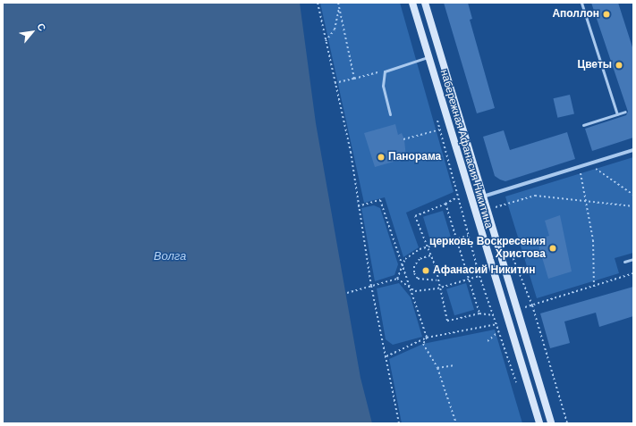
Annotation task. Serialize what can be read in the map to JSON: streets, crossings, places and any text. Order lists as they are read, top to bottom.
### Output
{
  "streets": {
    "main road": ["набережная Афанасия Никитина"]
  },
  "water": ["Волга"],
  "places": [
    "Аполлон",
    "Цветы",
    "Панорама",
    "церковь Воскресения Христова",
    "Афанасий Никитин"
  ],
  "north": "top right"
}
